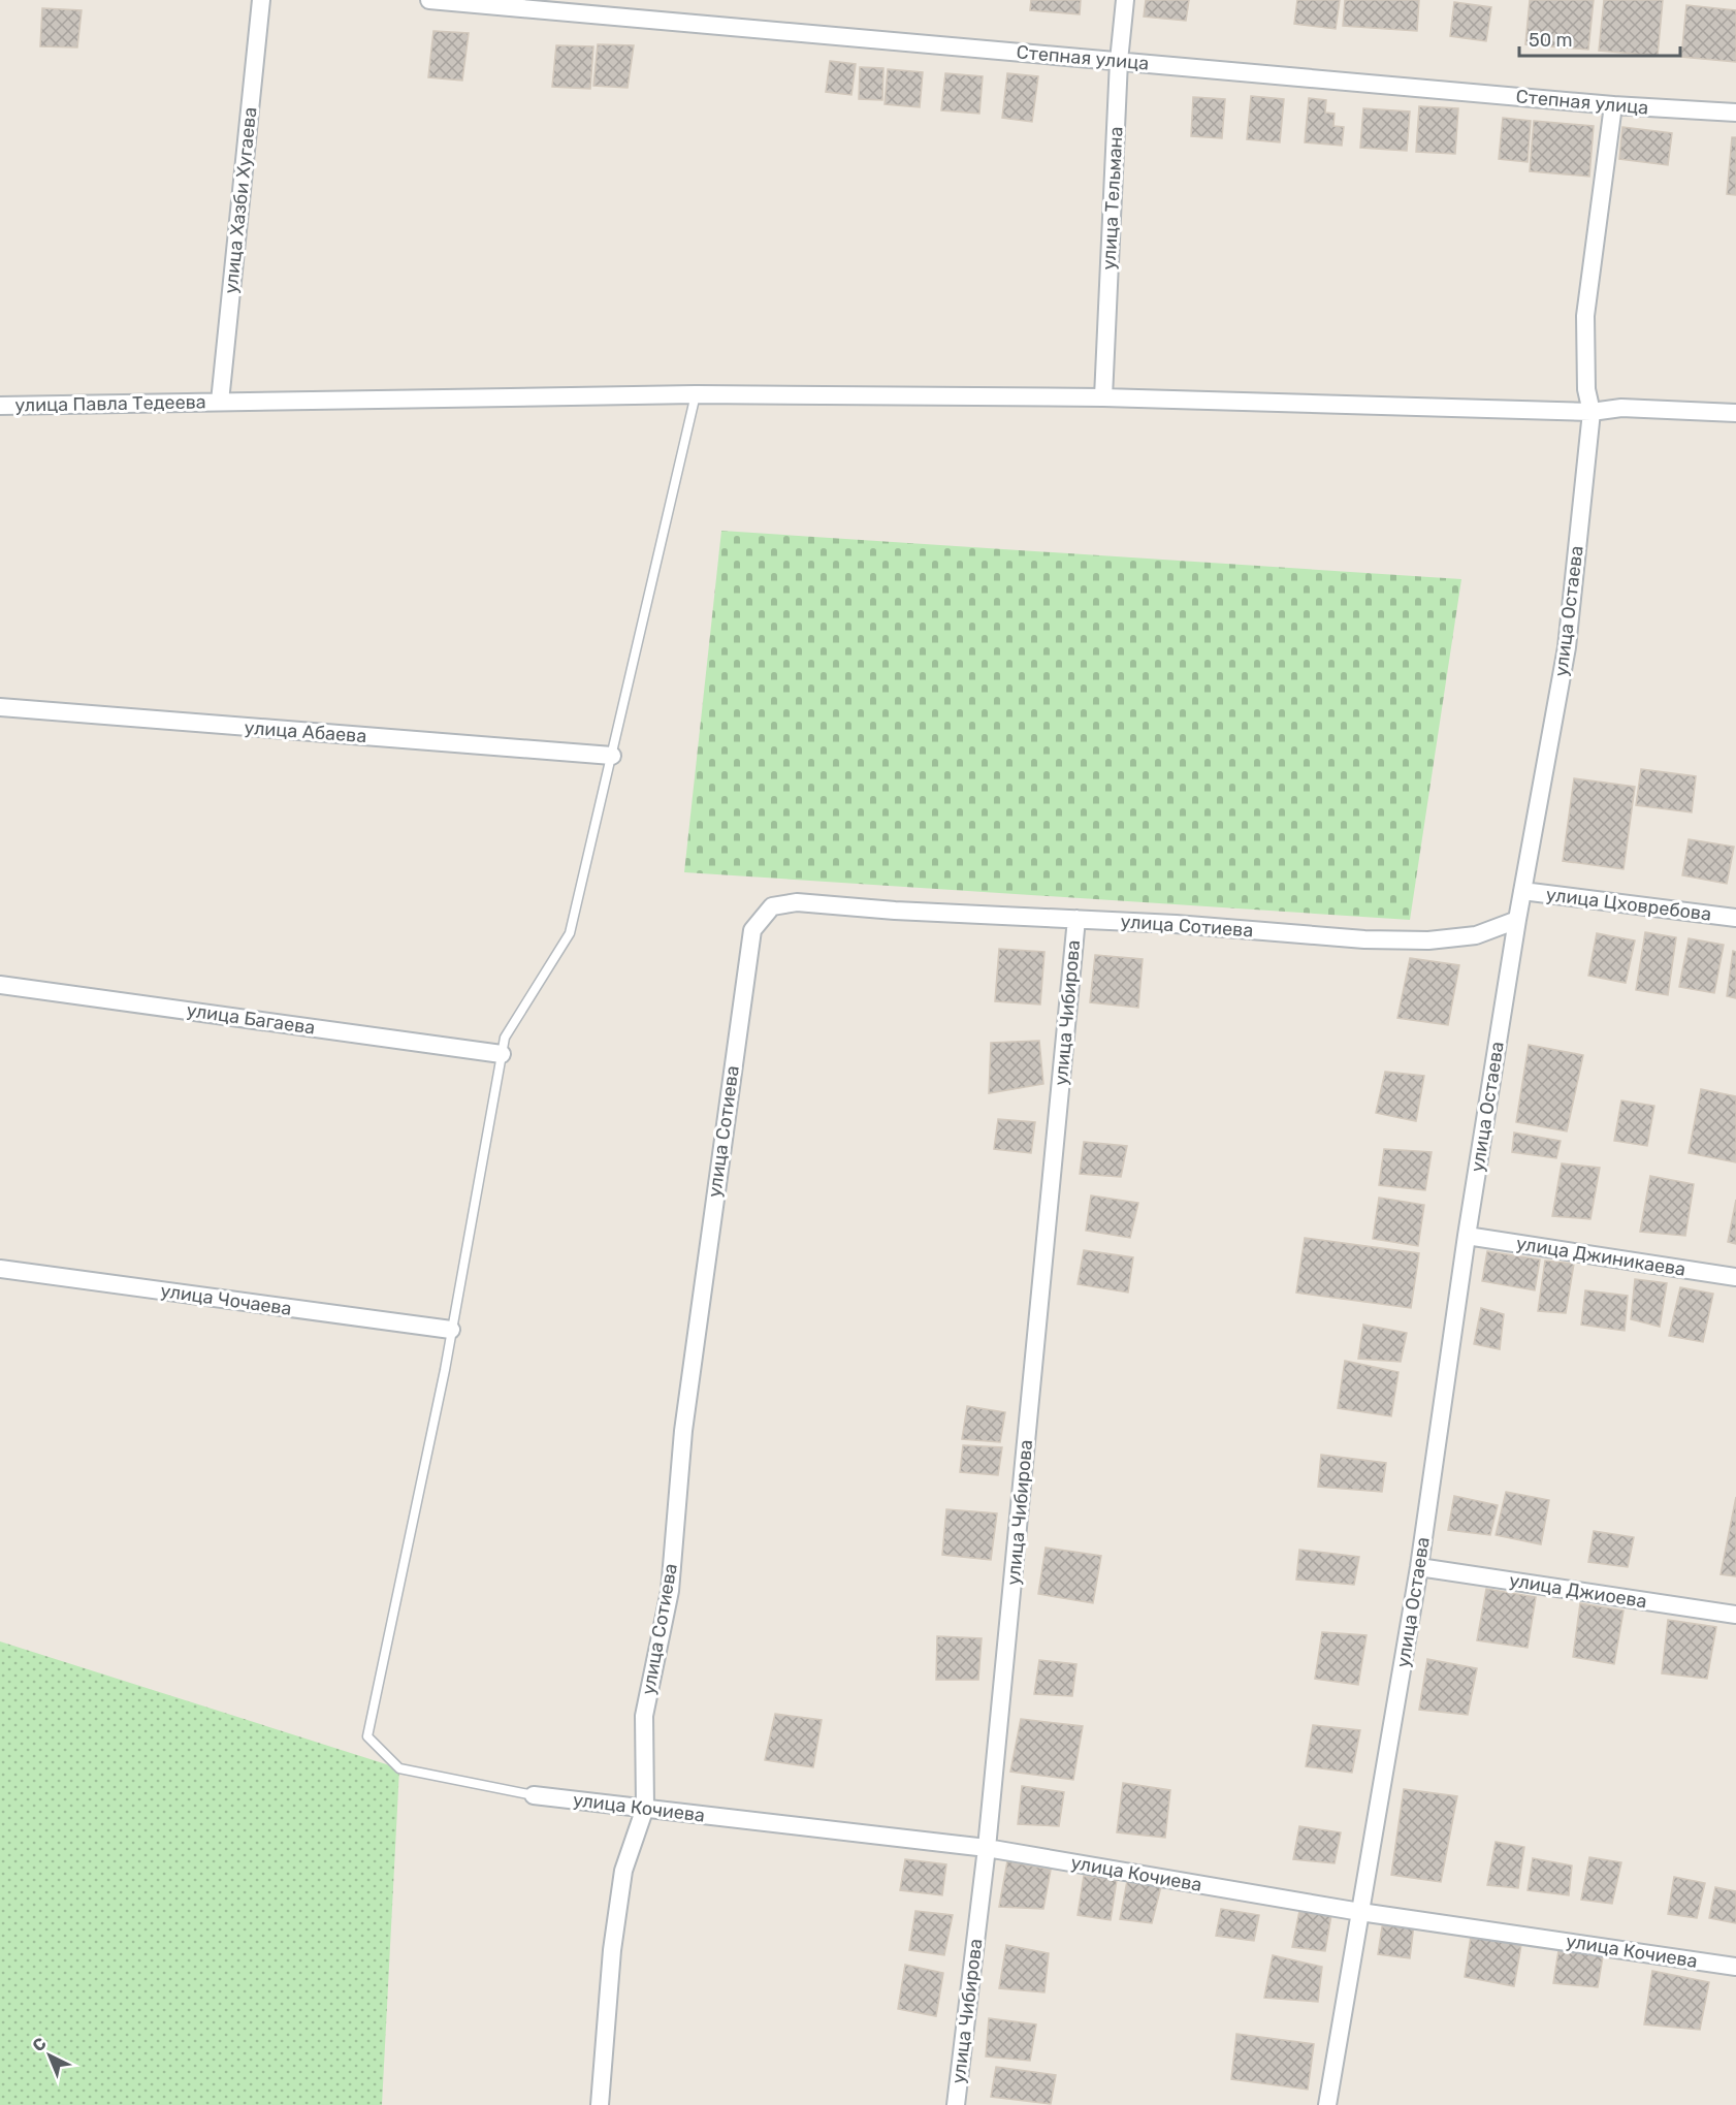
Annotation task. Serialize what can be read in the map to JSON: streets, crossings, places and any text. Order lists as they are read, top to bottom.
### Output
{
  "streets": {
    "street": [
      "Степная улица",
      "улица Тельмана",
      "улица Хазби Хугаева",
      "улица Павла Тедеева",
      "улица Остаева",
      "улица Абаева",
      "улица Цховребова",
      "улица Сотиева",
      "улица Чибирова",
      "улица Багаева",
      "улица Джиникаева",
      "улица Чочаева",
      "улица Джиоева",
      "улица Кочиева"
    ]
  },
  "crossings": [
    ["Степная улица", "улица Тельмана"],
    ["Степная улица", "улица Остаева"],
    ["улица Тельмана", "улица Павла Тедеева"],
    ["улица Хазби Хугаева", "улица Павла Тедеева"],
    ["улица Павла Тедеева", "улица Остаева"],
    ["улица Остаева", "улица Цховребова"],
    ["улица Остаева", "улица Сотиева"],
    ["улица Остаева", "улица Джиникаева"],
    ["улица Остаева", "улица Джиоева"],
    ["улица Остаева", "улица Кочиева"],
    ["улица Сотиева", "улица Чибирова"],
    ["улица Сотиева", "улица Кочиева"],
    ["улица Чибирова", "улица Кочиева"]
  ],
  "scale_bar": "50 m",
  "north": "top left"
}
